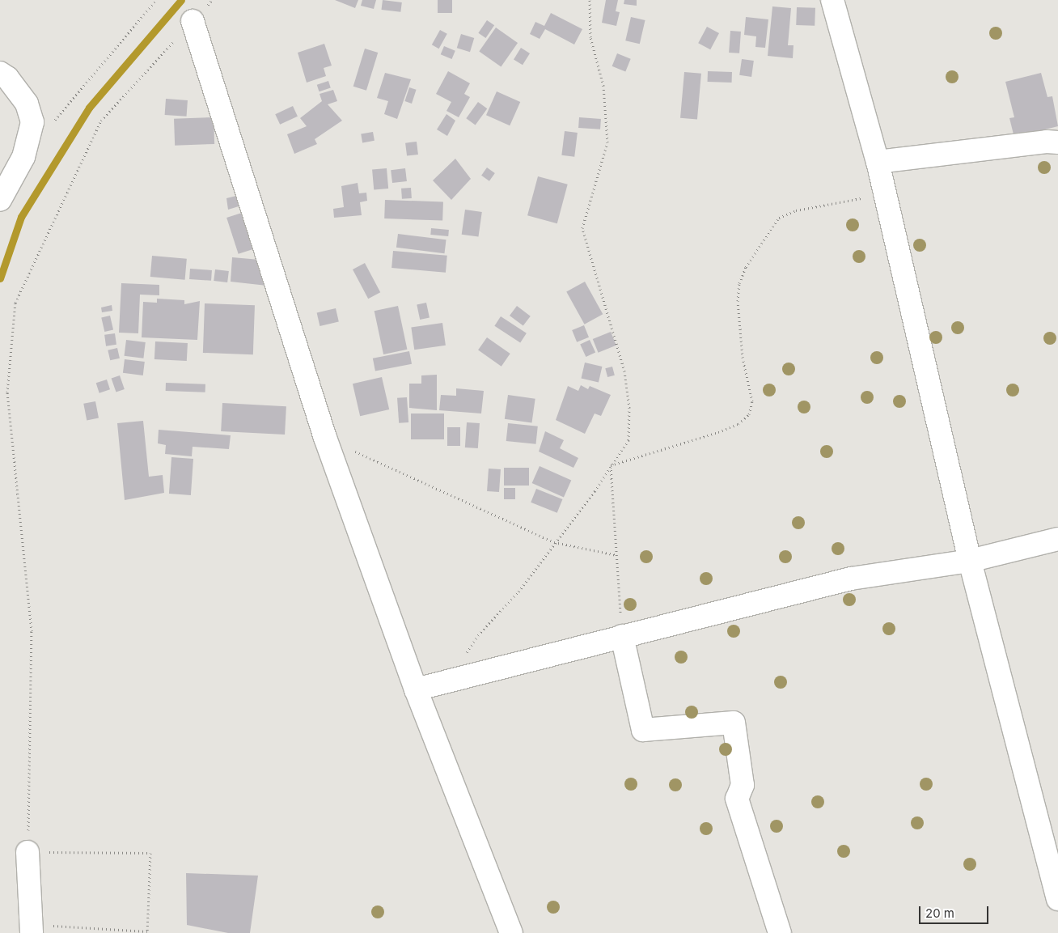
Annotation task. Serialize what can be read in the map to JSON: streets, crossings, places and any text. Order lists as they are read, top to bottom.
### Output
{
  "scale_bar": "20 m"
}
